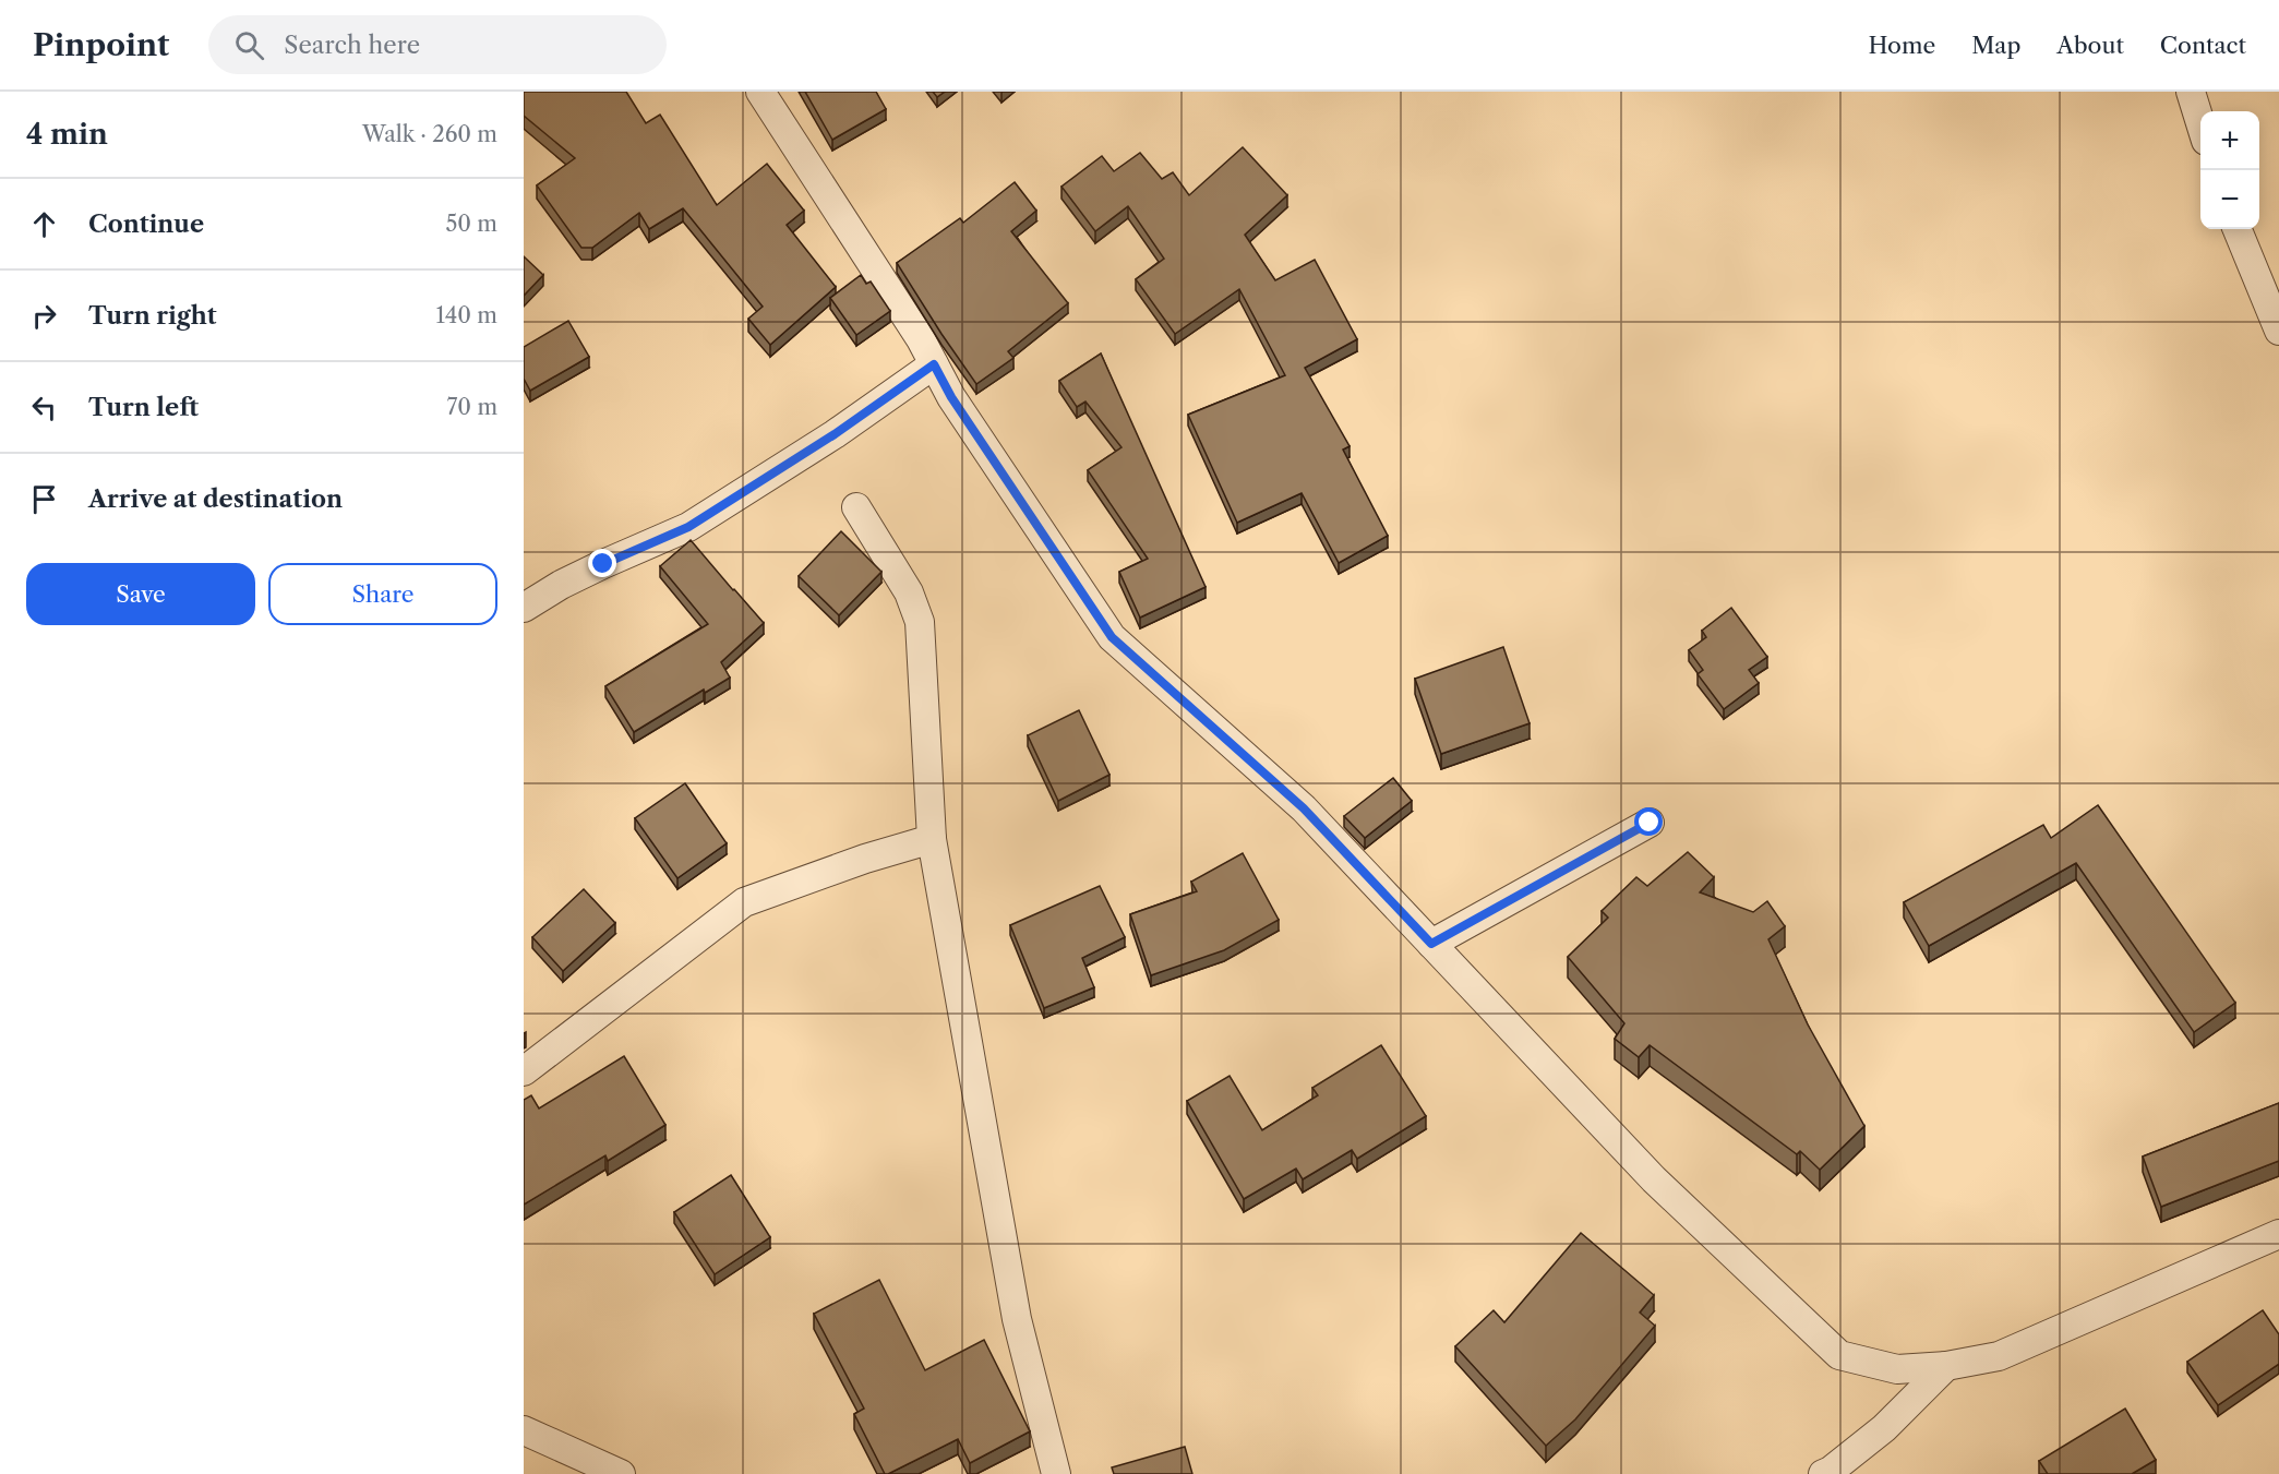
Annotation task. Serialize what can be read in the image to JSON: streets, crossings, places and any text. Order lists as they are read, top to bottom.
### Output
{
  "page": {
    "header": "Pinpoint",
    "search": "Search here",
    "nav": [
      "Home",
      "Map",
      "About",
      "Contact"
    ],
    "heading": ["4 min", "Walk · 260 m"],
    "map_buttons": ["+", "−"],
    "list": [
      ["Continue", "50 m"],
      ["Turn right", "140 m"],
      ["Turn left", "70 m"],
      "Arrive at destination"
    ],
    "buttons": ["Save", "Share"]
  }
}
